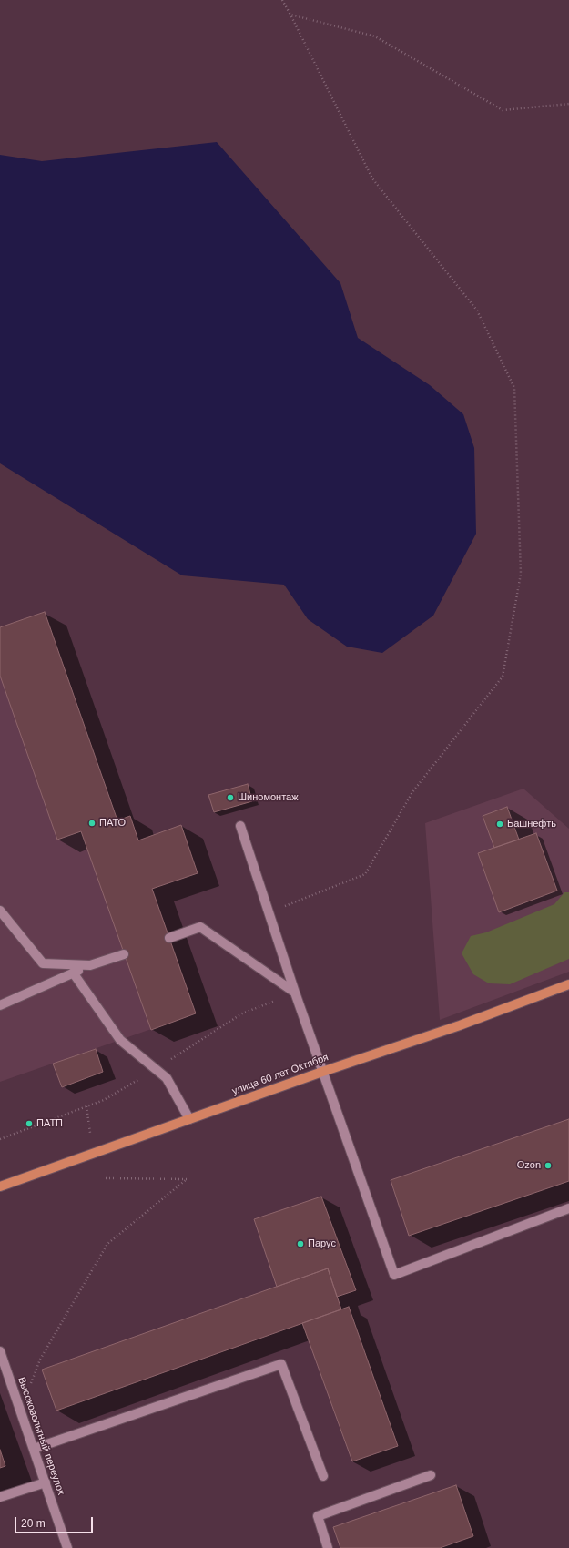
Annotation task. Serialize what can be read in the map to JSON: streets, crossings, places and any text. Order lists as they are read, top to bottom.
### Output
{
  "streets": {
    "main road": ["улица 60 лет Октября"],
    "lane": ["Высоковольтный переулок"]
  },
  "places": [
    "Шиномонтаж",
    "ПАТО",
    "Башнефть",
    "ПАТП",
    "Ozon",
    "Парус"
  ],
  "scale_bar": "20 m"
}
